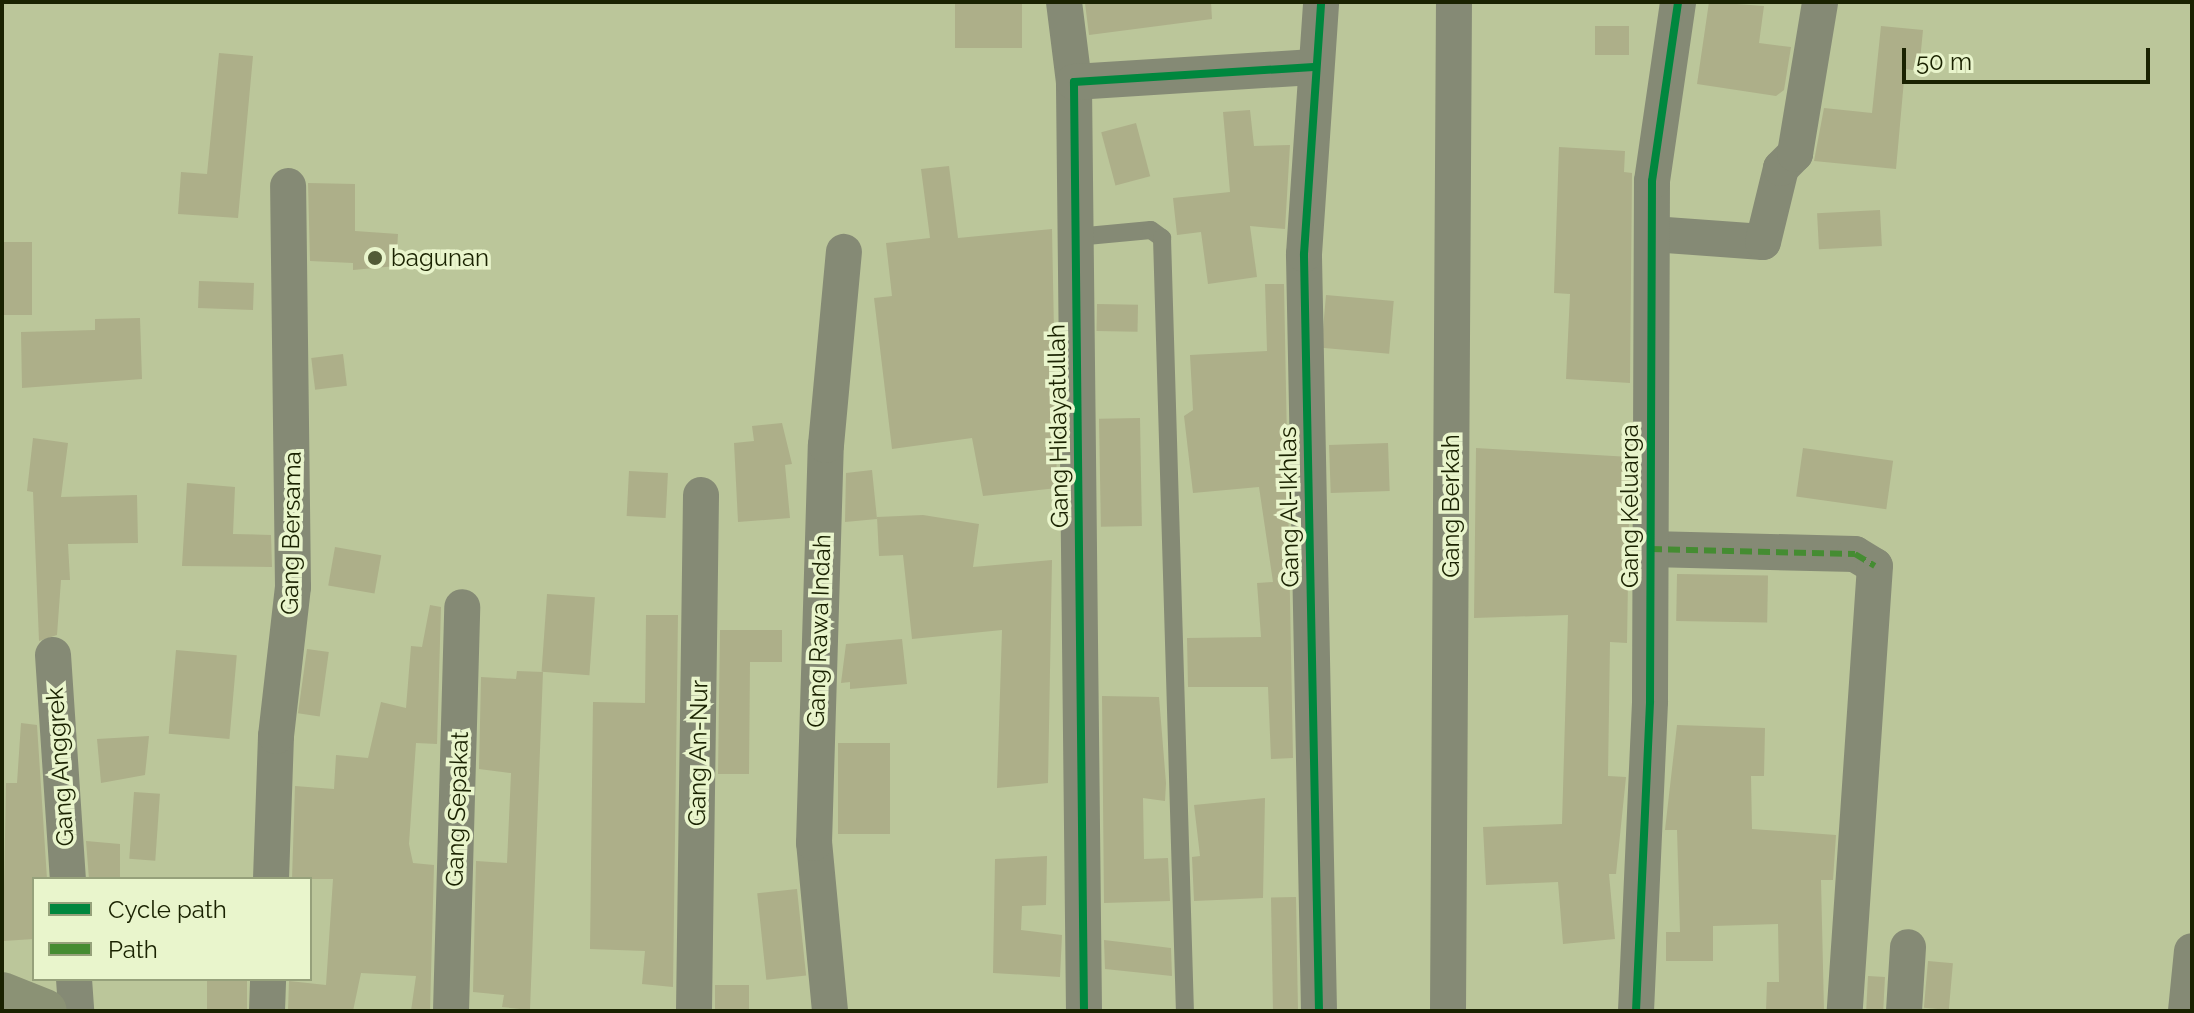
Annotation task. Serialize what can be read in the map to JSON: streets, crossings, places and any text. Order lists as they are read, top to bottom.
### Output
{
  "streets": {
    "street": [
      "Gang Hidayatullah",
      "Gang Berkah",
      "Gang Keluarga",
      "Gang Al-Ikhlas",
      "Gang Bersama",
      "Gang Rawa Indah",
      "Gang An-Nur",
      "Gang Anggrek",
      "Gang Sepakat"
    ]
  },
  "places": ["bagunan"],
  "legend": ["Cycle path", "Path"],
  "scale_bar": "50 m"
}
